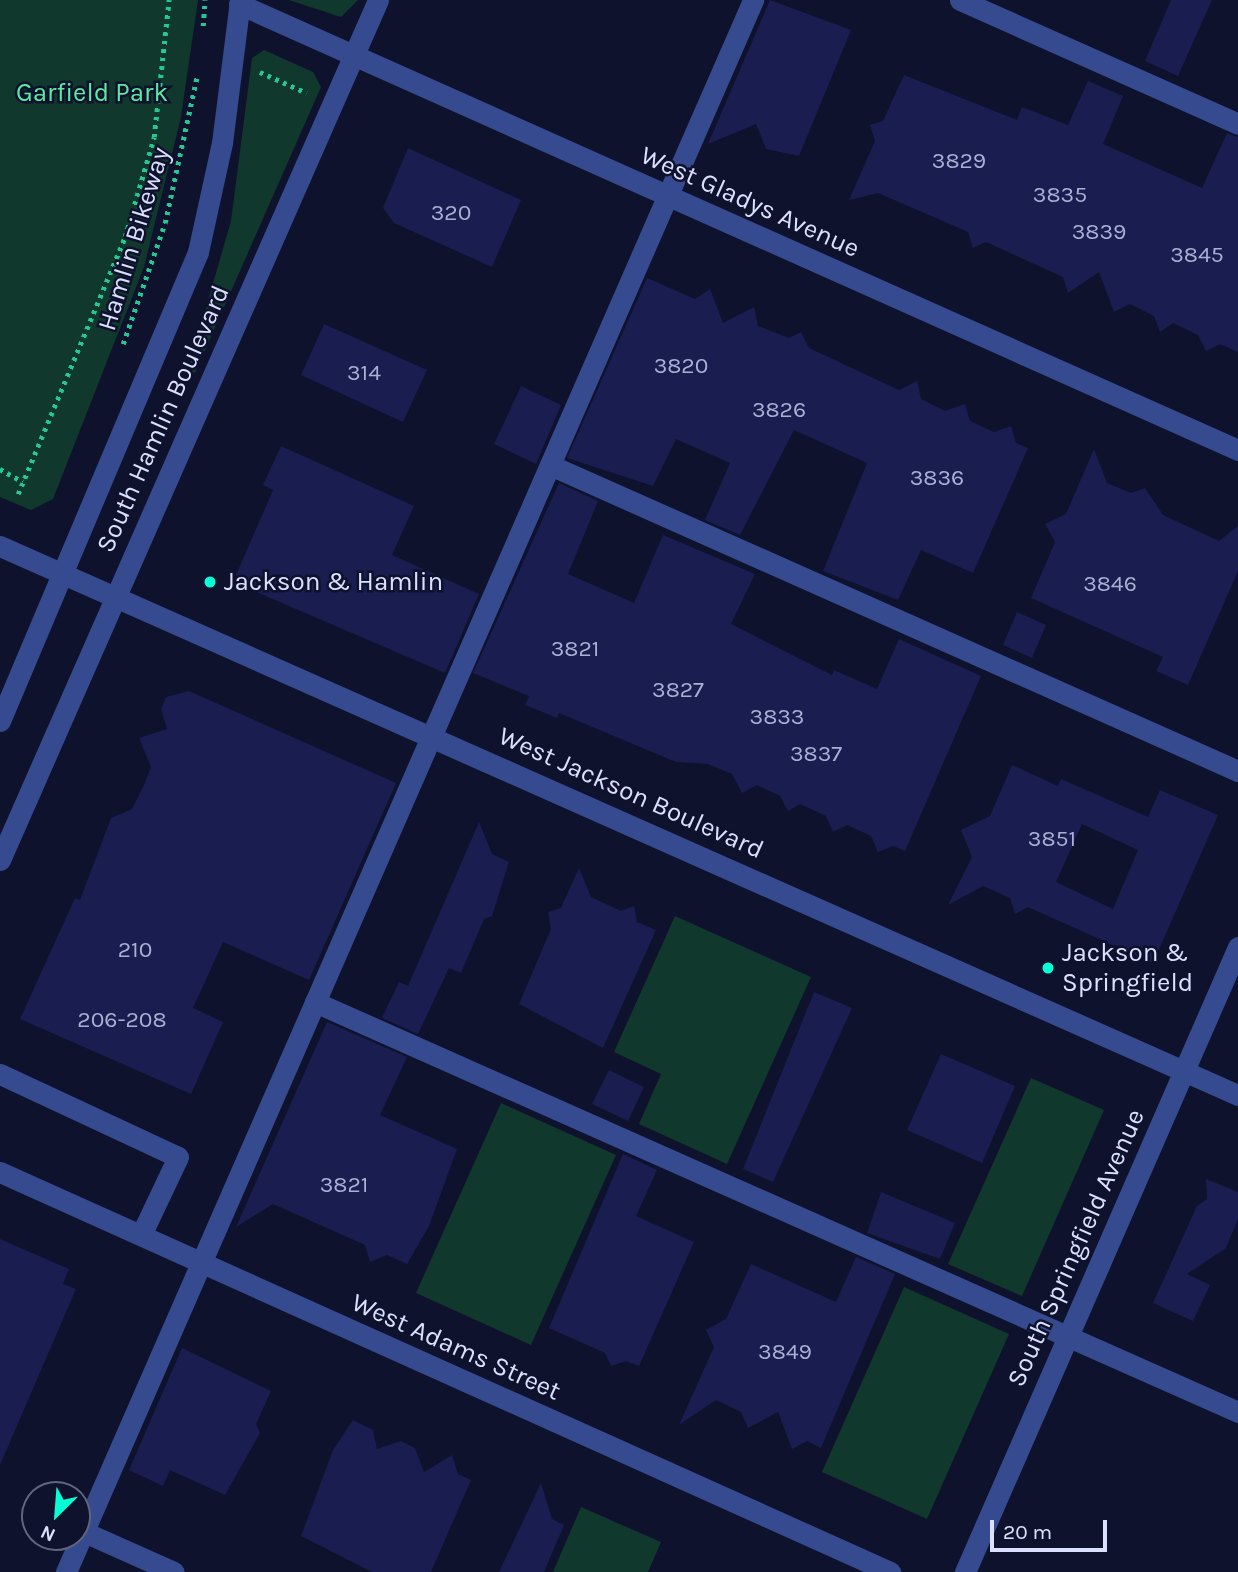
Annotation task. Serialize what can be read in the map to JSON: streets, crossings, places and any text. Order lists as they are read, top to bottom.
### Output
{
  "streets": {
    "street": [
      "West Gladys Avenue",
      "South Hamlin Boulevard",
      "West Jackson Boulevard",
      "South Springfield Avenue",
      "West Adams Street"
    ],
    "path": ["Hamlin Bikeway"]
  },
  "crossings": [
    ["West Gladys Avenue", "South Hamlin Boulevard"],
    ["South Hamlin Boulevard", "West Jackson Boulevard"],
    ["West Jackson Boulevard", "South Springfield Avenue"]
  ],
  "parks": ["Garfield Park"],
  "places": ["Jackson & Hamlin", "Jackson & Springfield"],
  "house_numbers": [
    "3829",
    "3835",
    "320",
    "3839",
    "3845",
    "3820",
    "314",
    "3826",
    "3836",
    "3846",
    "3821",
    "3827",
    "3833",
    "3837",
    "3851",
    "210",
    "206-208",
    "3821",
    "3849"
  ],
  "scale_bar": "20 m",
  "north": "bottom left"
}
